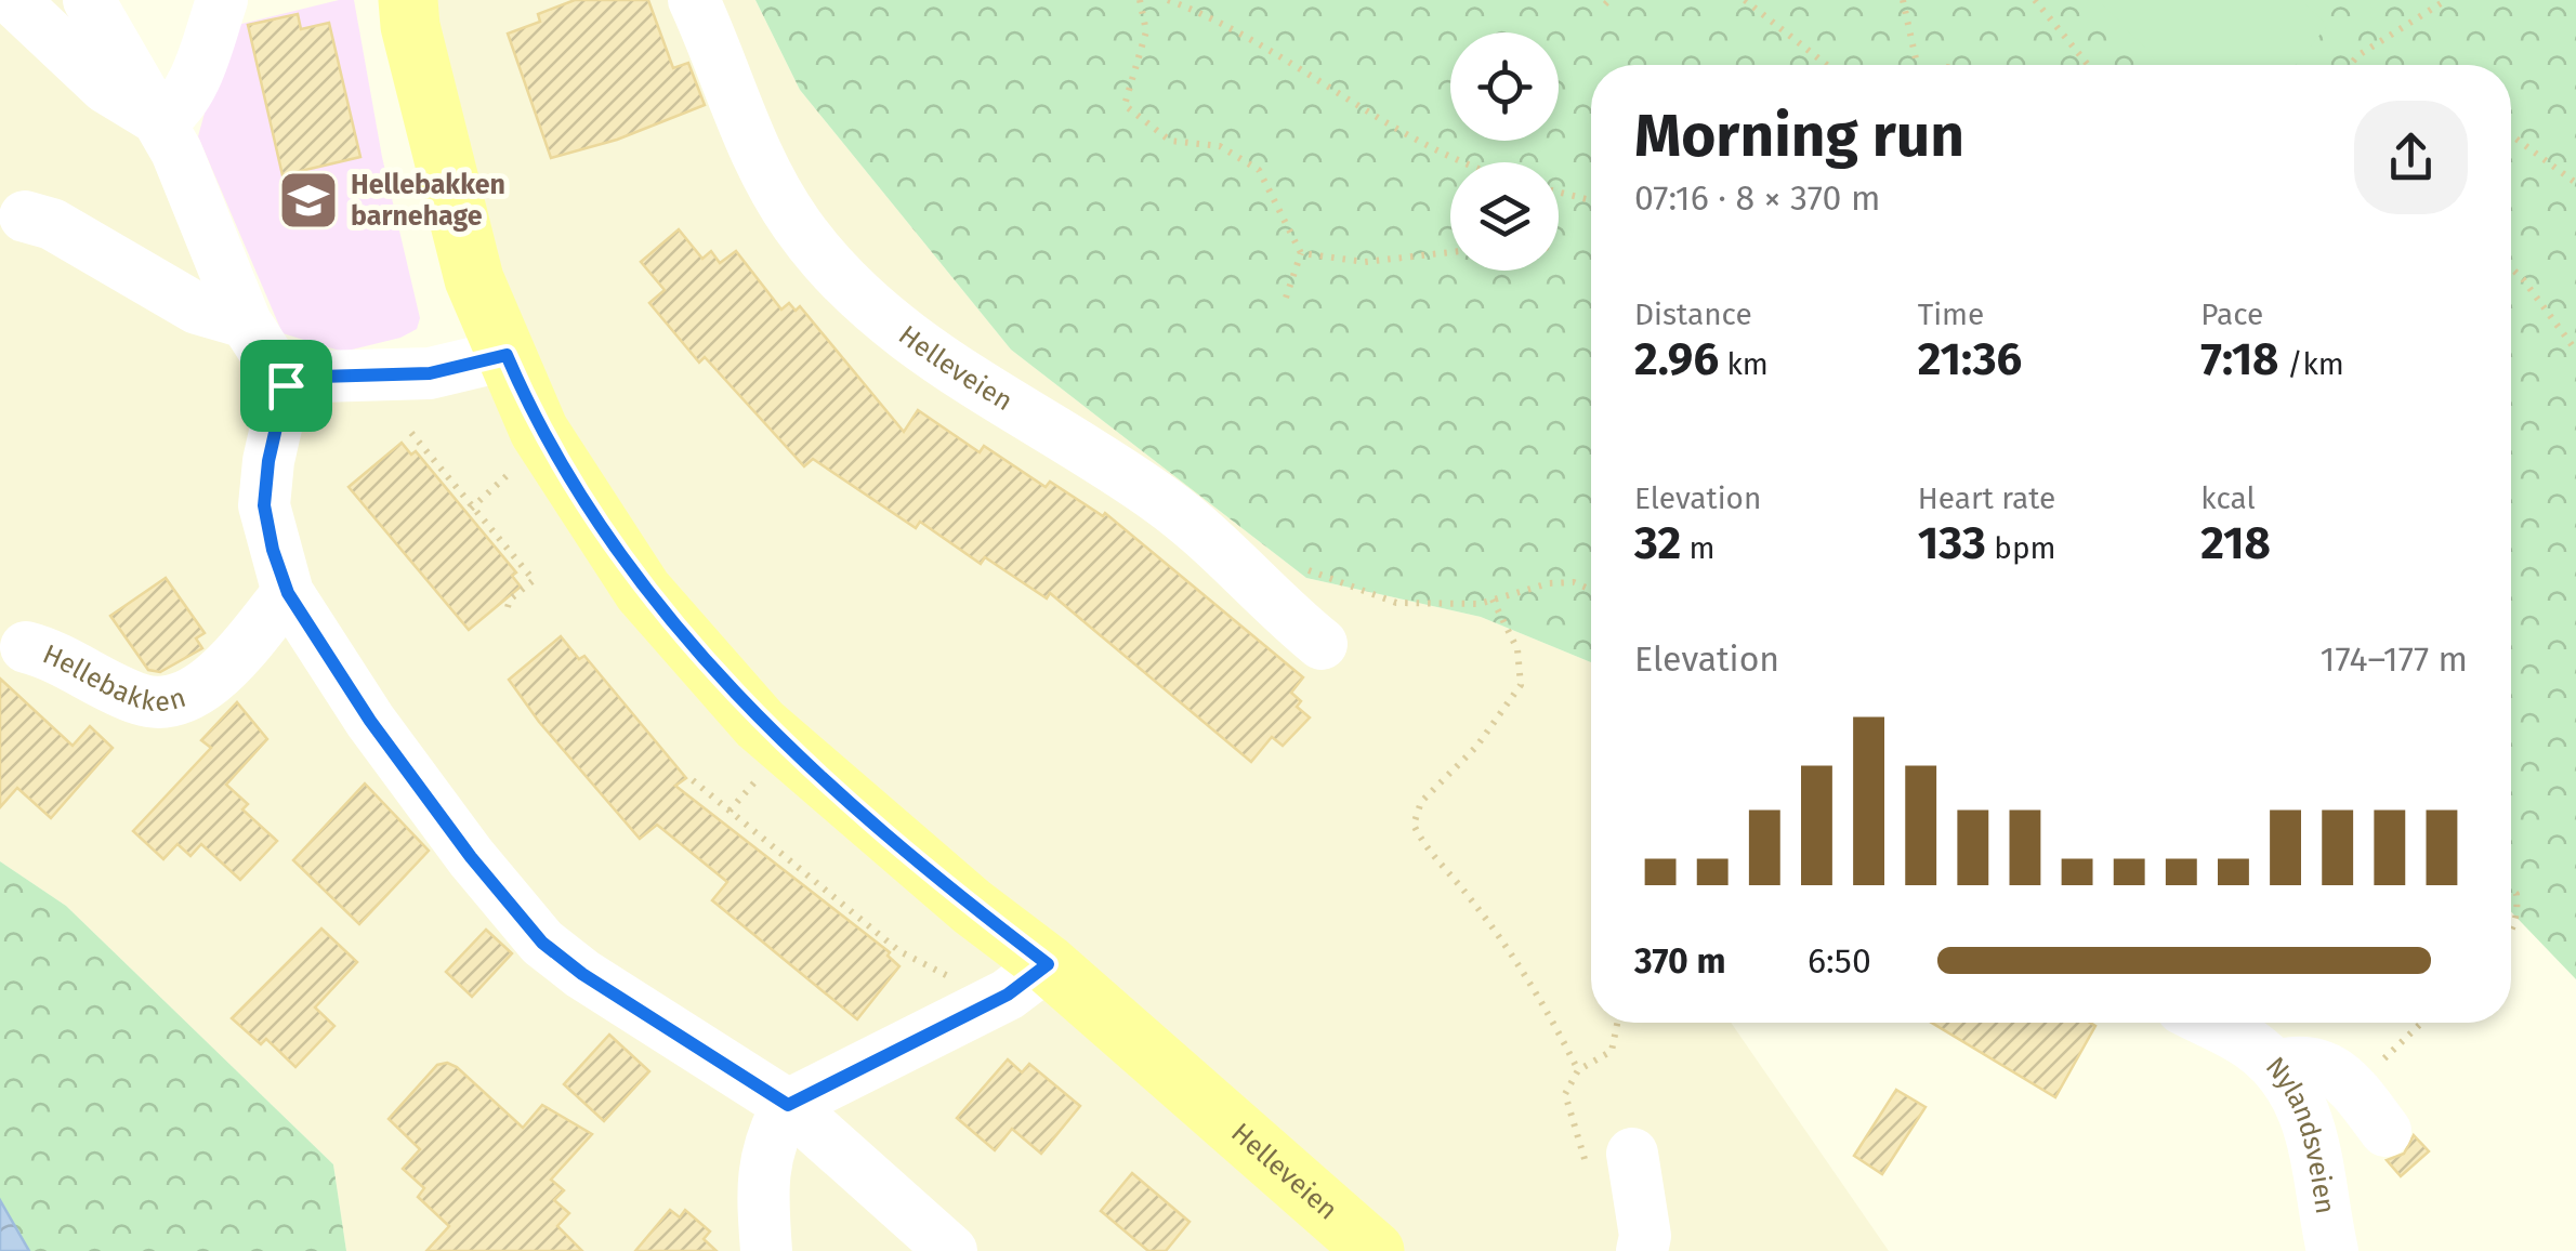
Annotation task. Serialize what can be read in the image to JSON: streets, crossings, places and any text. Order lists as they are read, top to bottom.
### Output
{
  "streets": {
    "main road": ["Helleveien"],
    "street": ["Hellebakken", "Nylandsveien"]
  },
  "places": {
    "school or university": ["Hellebakken barnehage"]
  },
  "page": {
    "heading": ["Morning run", "07:16 · 8 × 370 m"],
    "stats": [
      ["Distance", "2.96 km"],
      ["Time", "21:36"],
      ["Pace", "7:18 /km"],
      ["Elevation", "32 m"],
      ["Heart rate", "133 bpm"],
      ["kcal", "218"]
    ],
    "chart": ["Elevation", "174–177 m"],
    "list": [
      {
        "name": "370 m",
        "note": "6:50"
      }
    ]
  }
}
